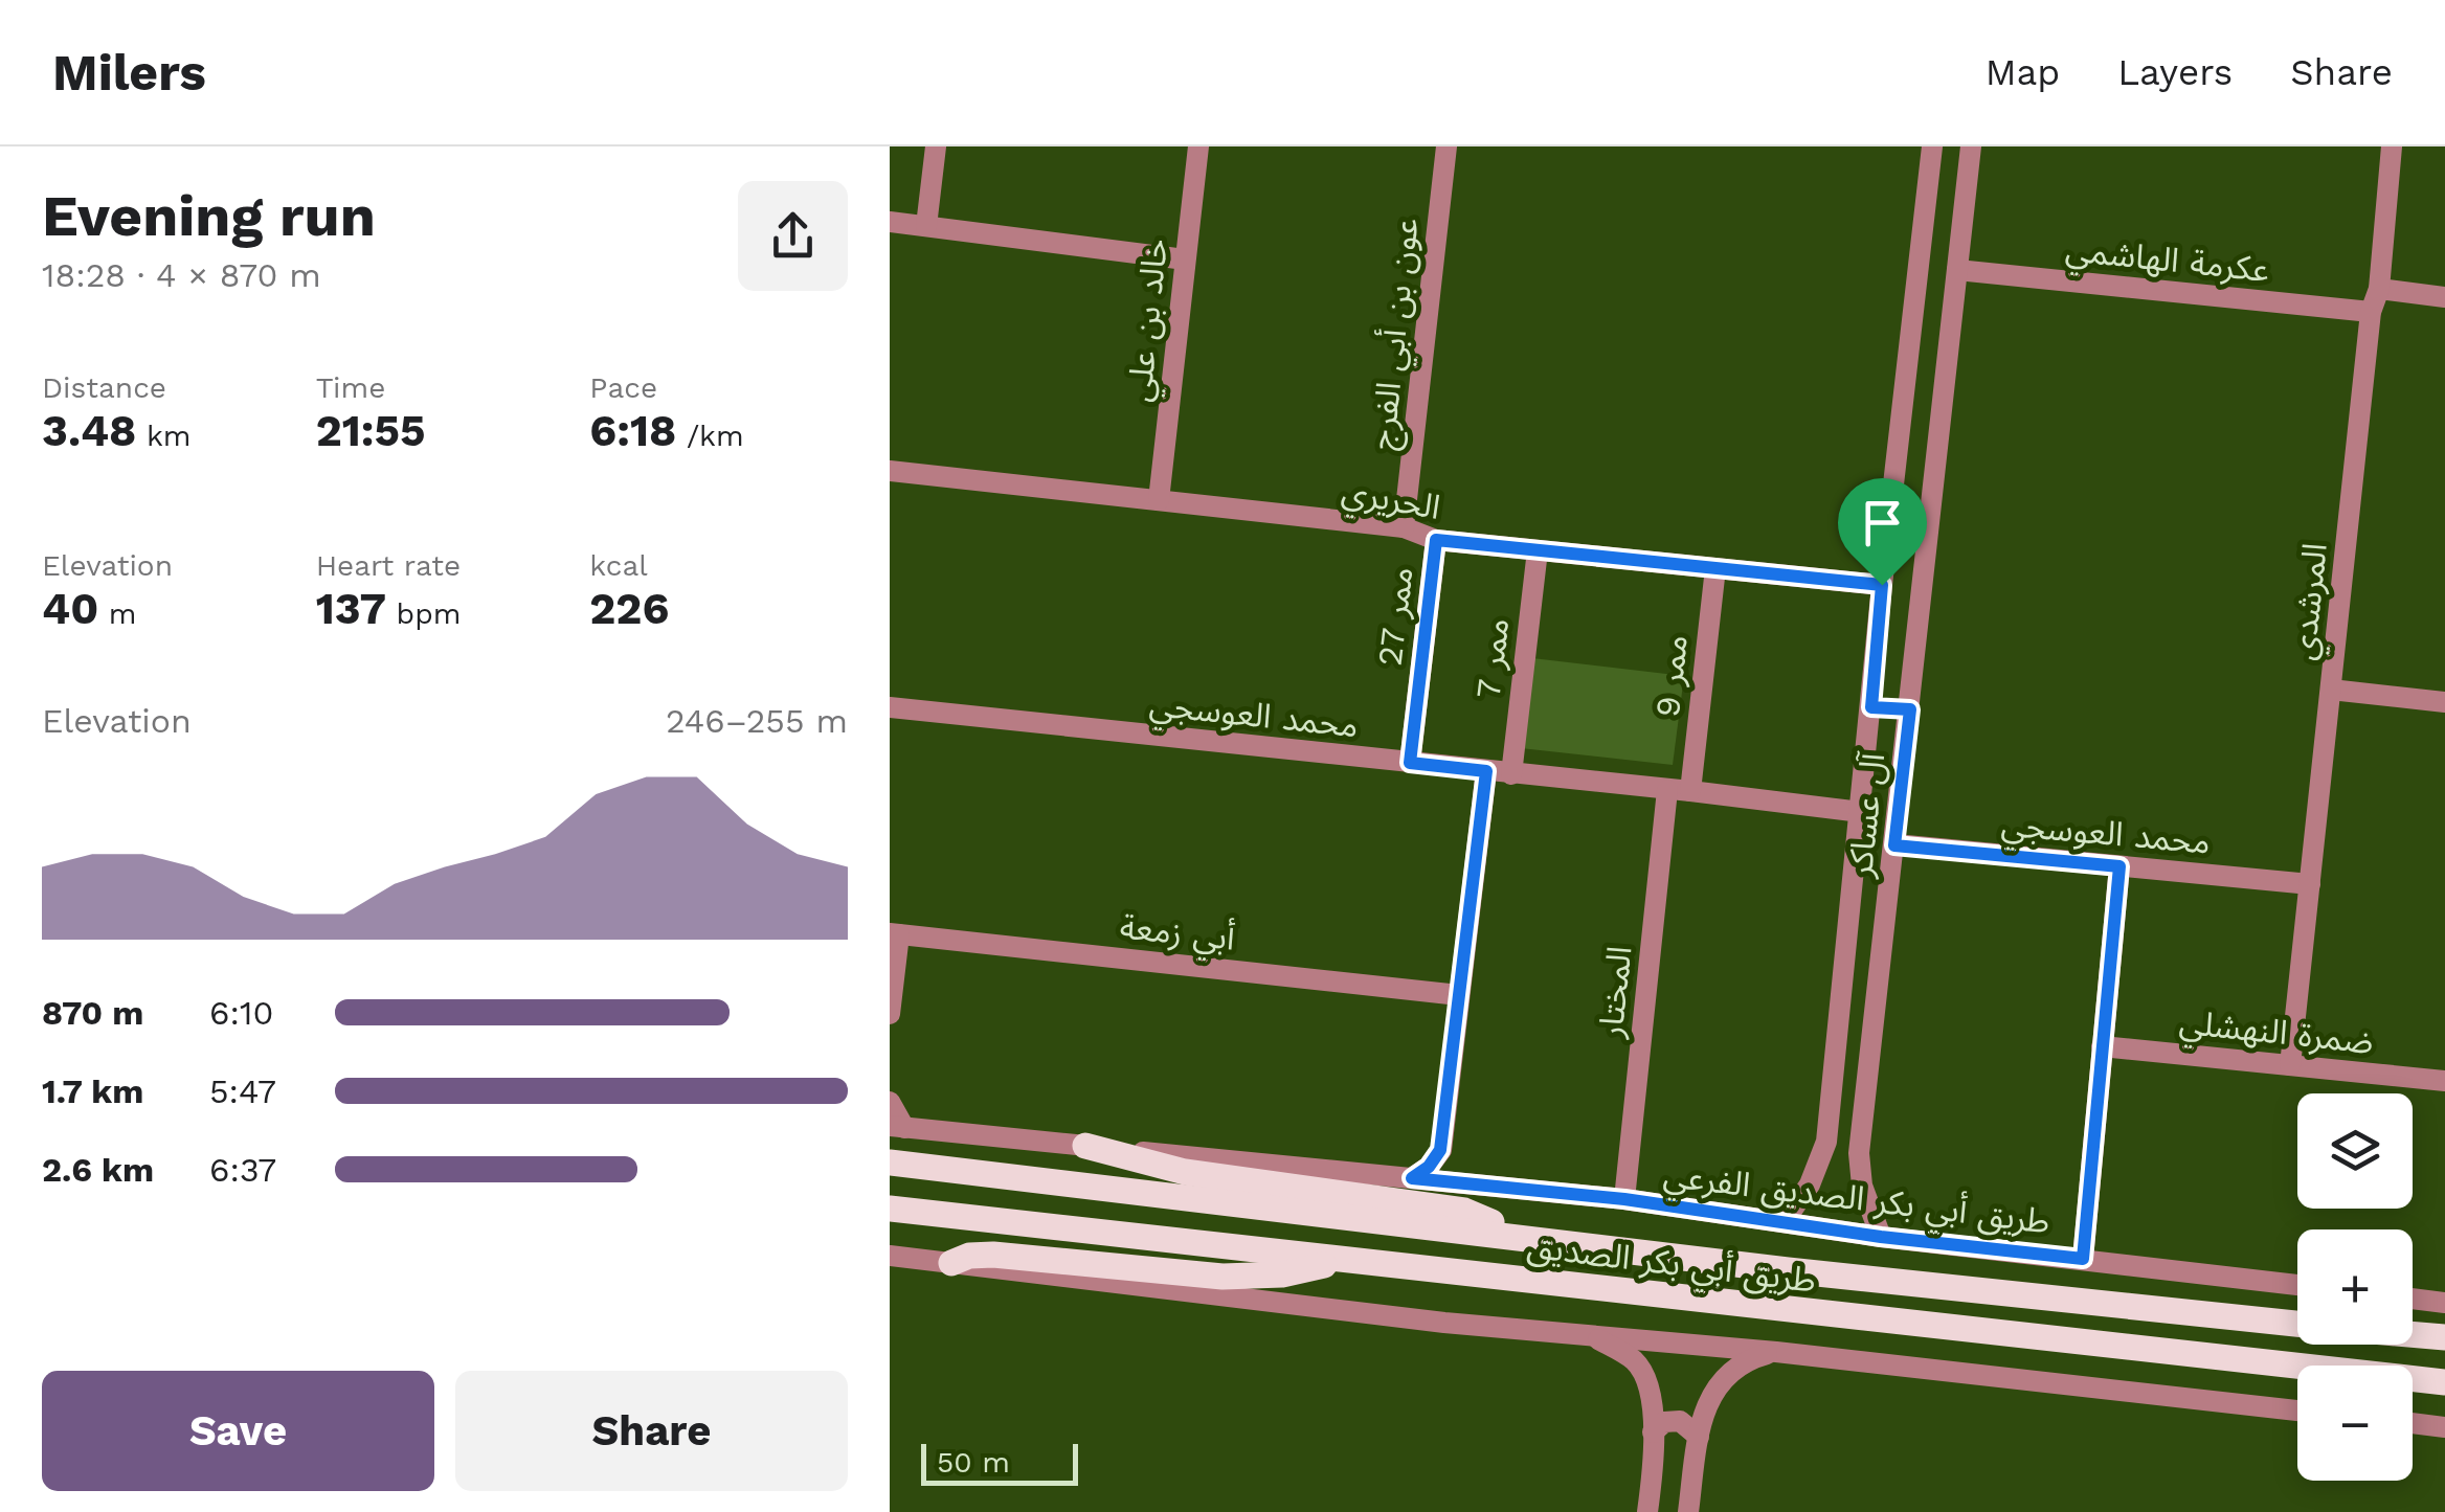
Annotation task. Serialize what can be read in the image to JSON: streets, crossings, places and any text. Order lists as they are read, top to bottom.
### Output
{
  "streets": {
    "main road": ["طريق أبي بكر الصديق"],
    "street": [
      "عكرمة الهاشمي",
      "خالد بن علي",
      "عون بن أبي الفرج",
      "الحريري",
      "المرشدي",
      "ممر 27",
      "ممر 7",
      "ممر 9",
      "محمد العوسجي",
      "آل عساكر",
      "أبي زمعة",
      "المختار",
      "ضمرة النهشلي",
      "طريق أبي بكر الصديق الفرعي"
    ]
  },
  "crossings": [
    ["عكرمة الهاشمي", "المرشدي"],
    ["عكرمة الهاشمي", "آل عساكر"],
    ["خالد بن علي", "الحريري"],
    ["عون بن أبي الفرج", "الحريري"],
    ["الحريري", "ممر 27"],
    ["الحريري", "ممر 7"],
    ["الحريري", "ممر 9"],
    ["الحريري", "آل عساكر"],
    ["المرشدي", "محمد العوسجي"],
    ["المرشدي", "ضمرة النهشلي"],
    ["ممر 27", "محمد العوسجي"],
    ["ممر 7", "محمد العوسجي"],
    ["ممر 9", "محمد العوسجي"],
    ["محمد العوسجي", "آل عساكر"],
    ["محمد العوسجي", "المختار"],
    ["آل عساكر", "طريق أبي بكر الصديق الفرعي"],
    ["المختار", "طريق أبي بكر الصديق الفرعي"]
  ],
  "scale_bar": "50 m",
  "page": {
    "header": "Milers",
    "nav": ["Map", "Layers", "Share"],
    "heading": ["Evening run", "18:28 · 4 × 870 m"],
    "stats": [
      ["Distance", "3.48 km"],
      ["Time", "21:55"],
      ["Pace", "6:18 /km"],
      ["Elevation", "40 m"],
      ["Heart rate", "137 bpm"],
      ["kcal", "226"]
    ],
    "chart": ["Elevation", "246–255 m"],
    "list": [
      {
        "name": "870 m",
        "note": "6:10"
      },
      {
        "name": "1.7 km",
        "note": "5:47"
      },
      {
        "name": "2.6 km",
        "note": "6:37"
      }
    ],
    "map_buttons": ["+", "−"],
    "buttons": ["Save", "Share"],
    "scale": "50 m"
  }
}
